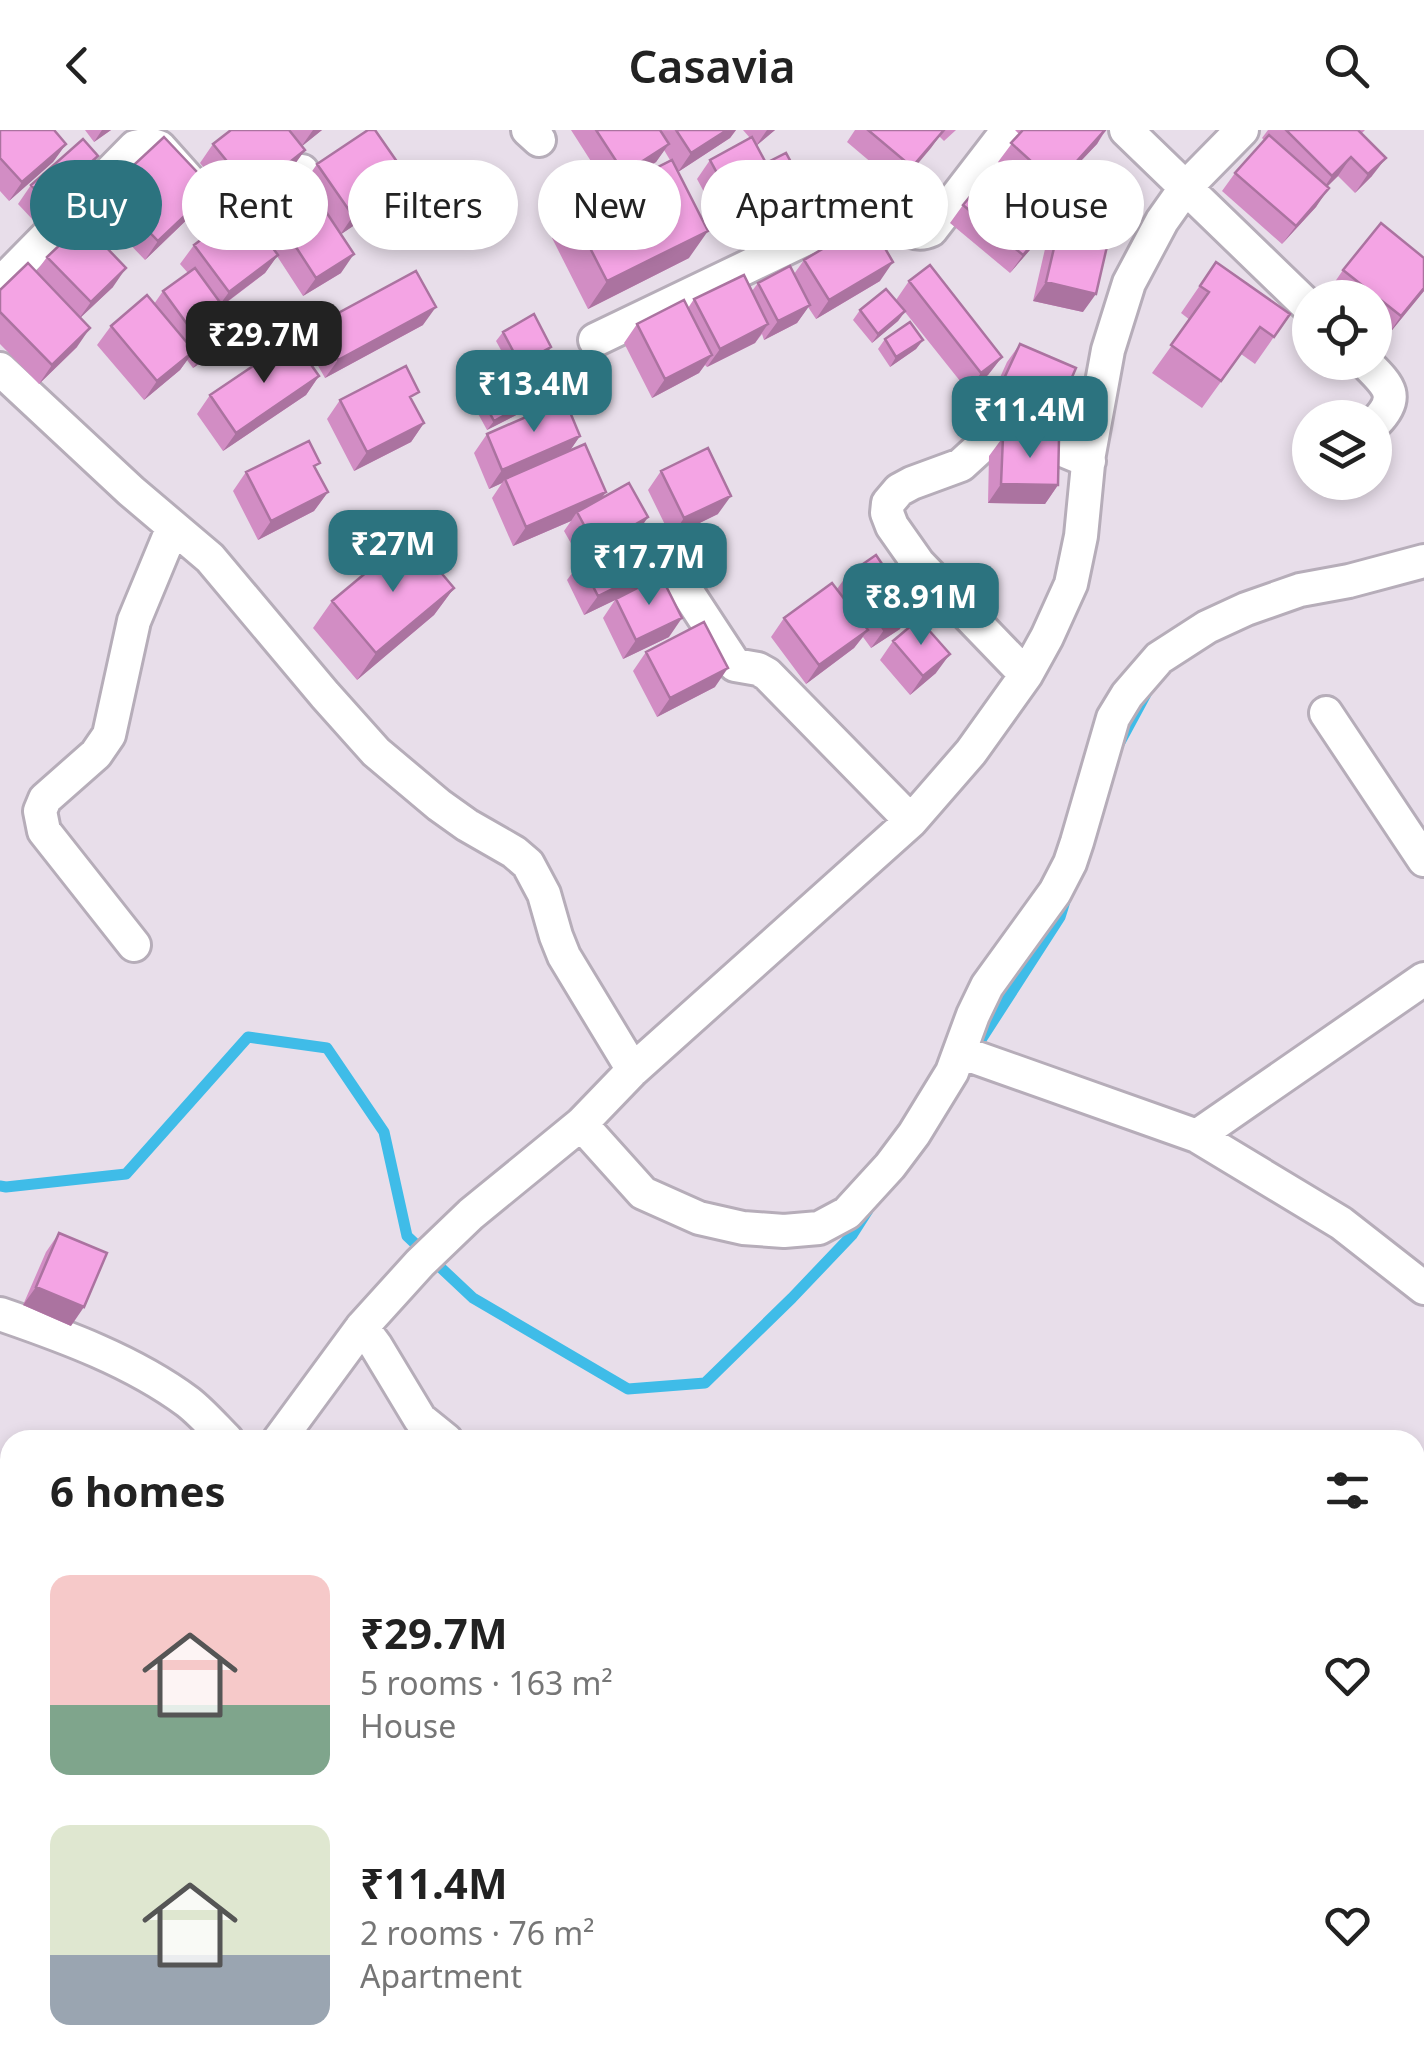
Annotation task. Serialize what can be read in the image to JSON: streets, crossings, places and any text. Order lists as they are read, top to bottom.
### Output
{
  "page": {
    "header": "Casavia",
    "chip": [
      "Buy",
      "Rent",
      "Filters",
      "New",
      "Apartment",
      "House"
    ],
    "price": [
      "₹29.7M",
      "₹13.4M",
      "₹11.4M",
      "₹27M",
      "₹17.7M",
      "₹8.91M"
    ],
    "heading": "6 homes",
    "list": [
      {
        "name": "₹29.7M",
        "note": "5 rooms · 163 m² · House"
      },
      {
        "name": "₹11.4M",
        "note": "2 rooms · 76 m² · Apartment"
      }
    ]
  }
}
